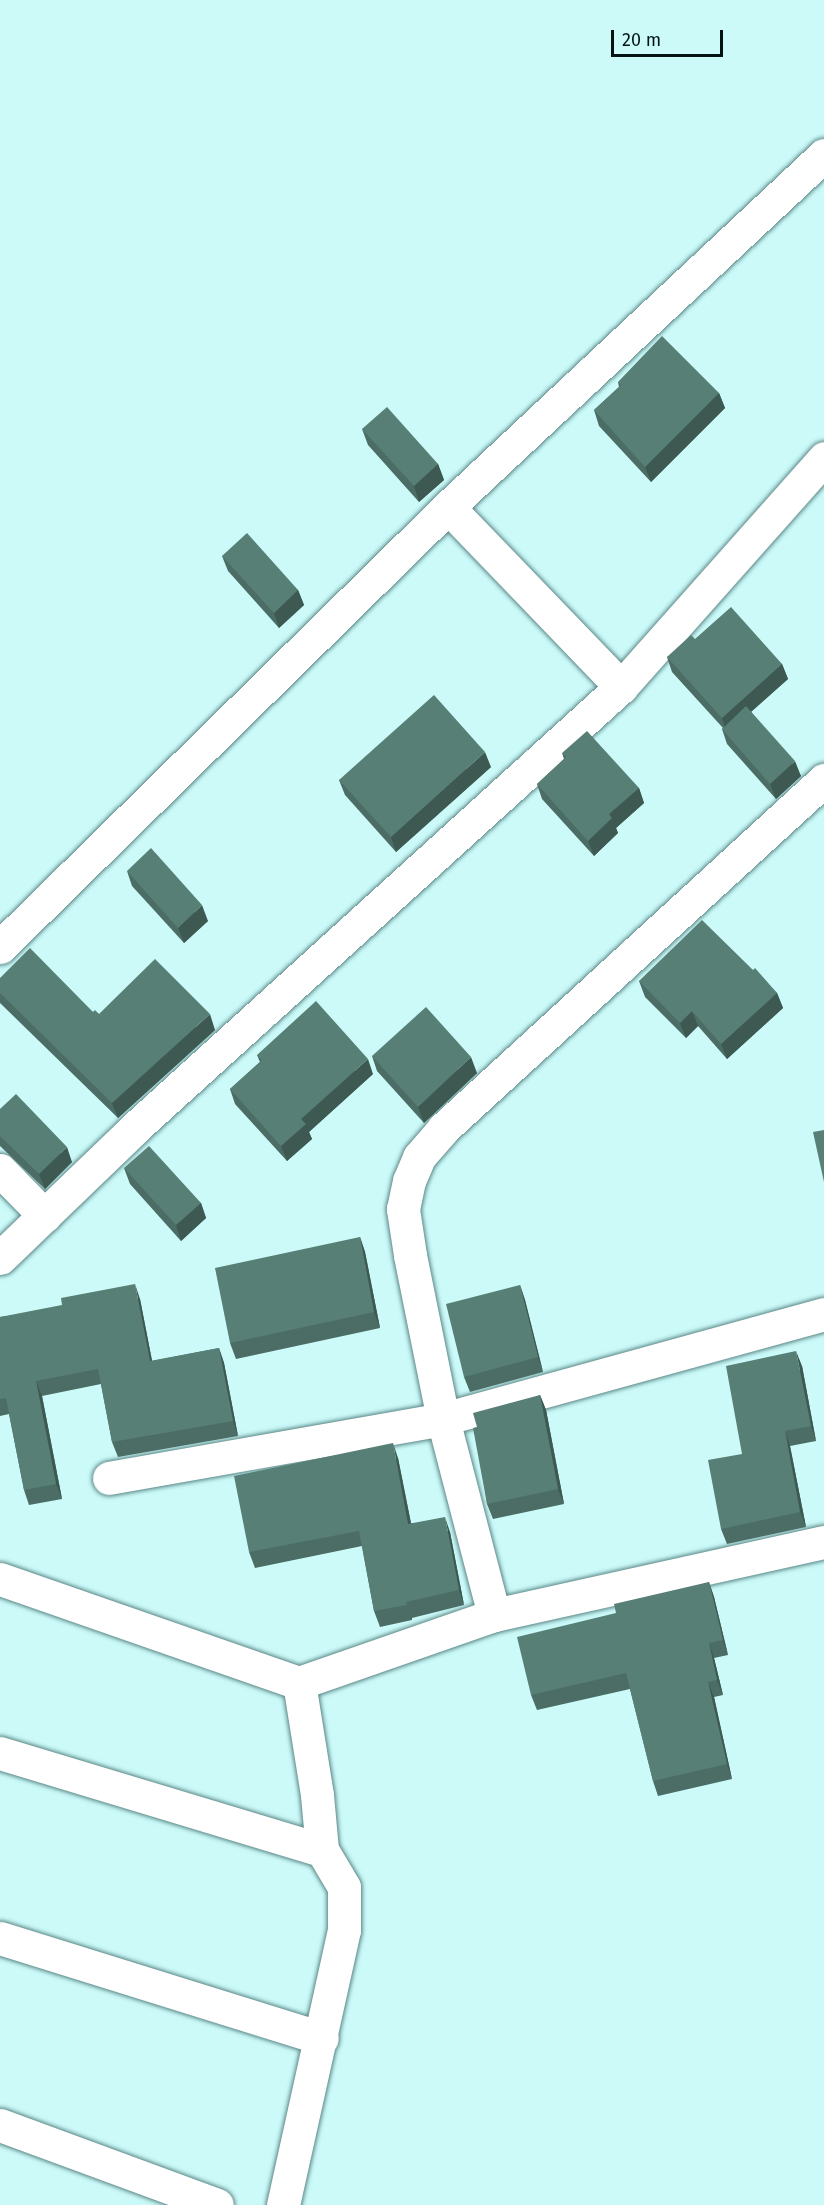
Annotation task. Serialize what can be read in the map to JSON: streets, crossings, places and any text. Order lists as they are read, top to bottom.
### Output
{
  "scale_bar": "20 m"
}
